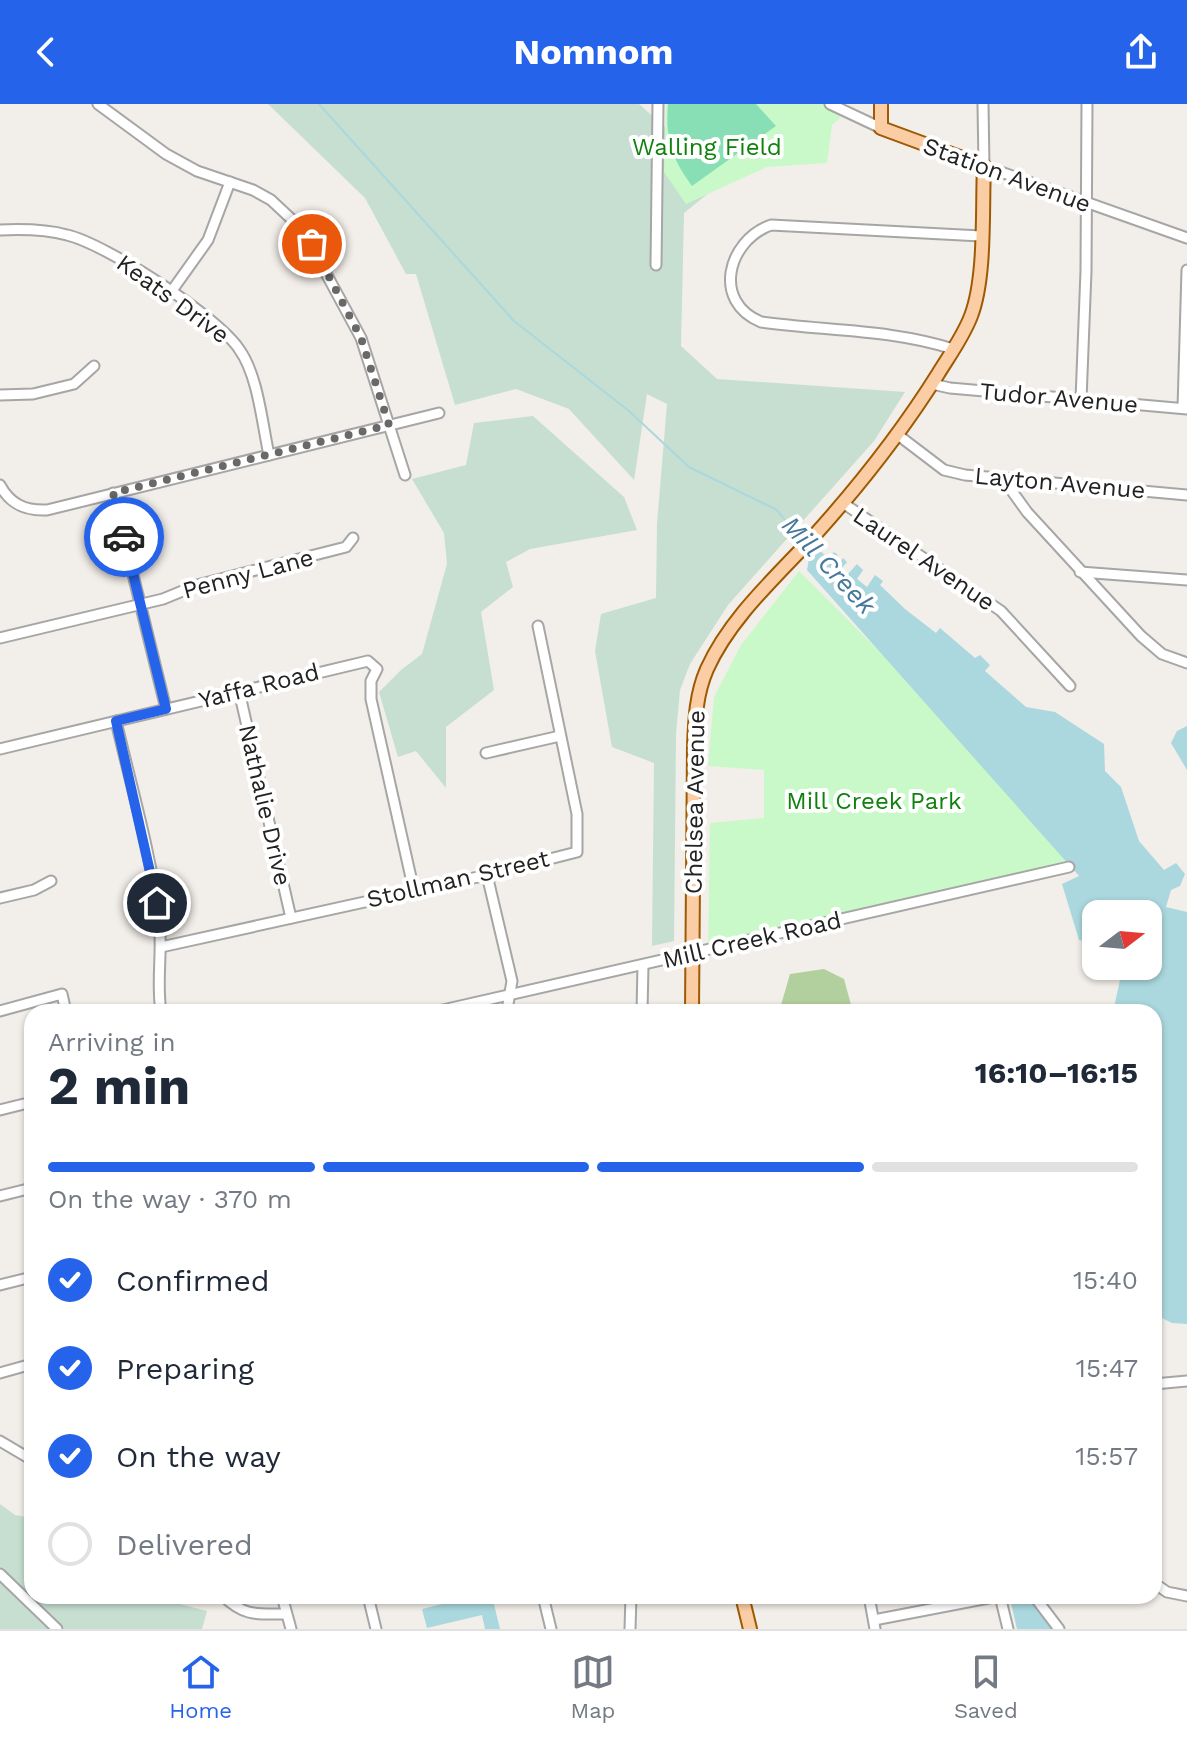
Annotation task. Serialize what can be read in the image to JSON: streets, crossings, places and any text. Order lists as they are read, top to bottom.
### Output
{
  "streets": {
    "main road": ["Station Avenue", "Chelsea Avenue"],
    "street": [
      "Keats Drive",
      "Tudor Avenue",
      "Layton Avenue",
      "Laurel Avenue",
      "Penny Lane",
      "Yaffa Road",
      "Nathalie Drive",
      "Stollman Street",
      "Mill Creek Road"
    ]
  },
  "crossings": [
    ["Station Avenue", "Chelsea Avenue"],
    ["Tudor Avenue", "Chelsea Avenue"],
    ["Layton Avenue", "Chelsea Avenue"],
    ["Laurel Avenue", "Chelsea Avenue"],
    ["Yaffa Road", "Nathalie Drive"],
    ["Yaffa Road", "Stollman Street"],
    ["Chelsea Avenue", "Mill Creek Road"],
    ["Nathalie Drive", "Stollman Street"]
  ],
  "water": ["Mill Creek"],
  "parks": ["Walling Field", "Mill Creek Park"],
  "north": "right",
  "page": {
    "header": "Nomnom",
    "heading": ["2 min", "Arriving in", "16:10–16:15"],
    "bar": "On the way · 370 m",
    "list": [
      ["Confirmed", "15:40"],
      ["Preparing", "15:47"],
      ["On the way", "15:57"],
      "Delivered"
    ],
    "tabs": ["Home", "Map", "Saved"]
  }
}
